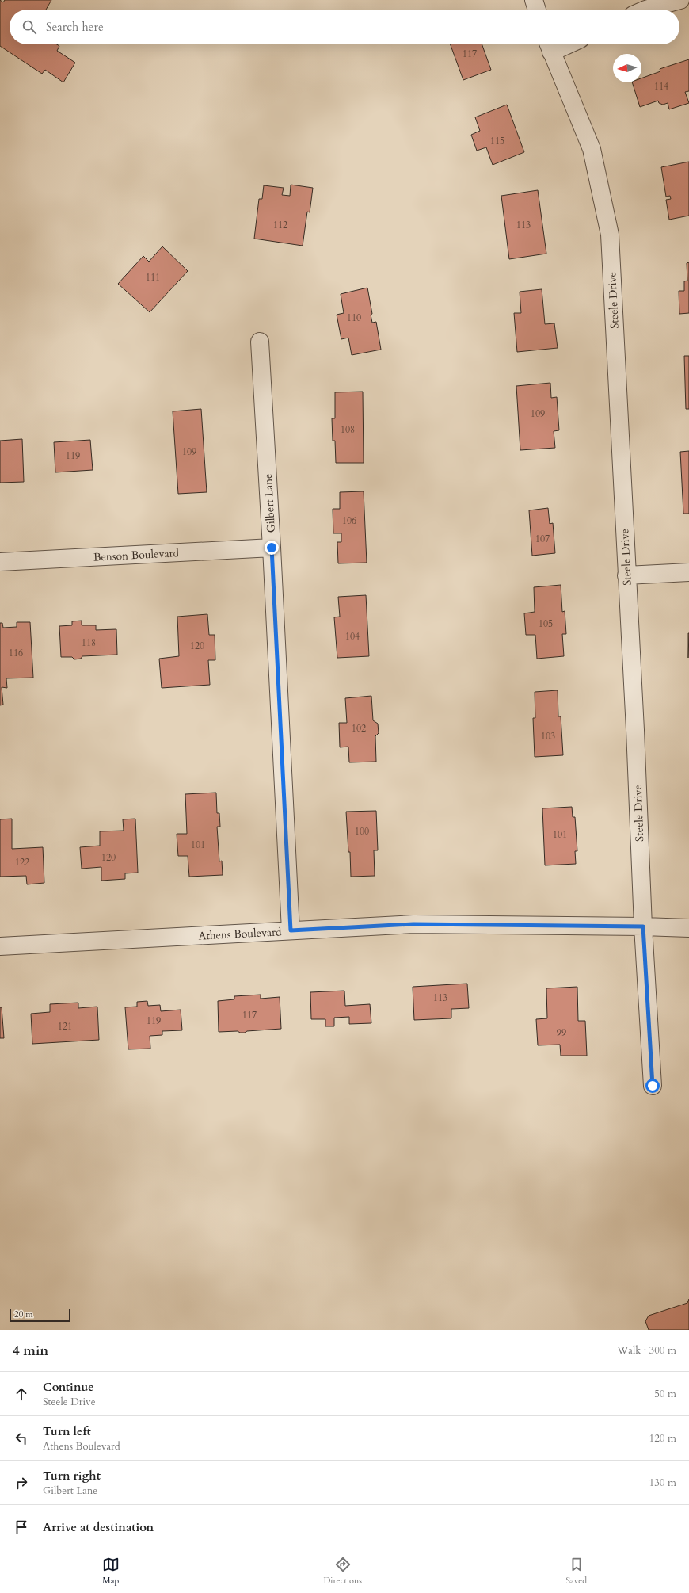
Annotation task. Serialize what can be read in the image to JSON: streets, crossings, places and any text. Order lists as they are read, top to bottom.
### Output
{
  "streets": {
    "street": [
      "Steele Drive",
      "Gilbert Lane",
      "Benson Boulevard",
      "Athens Boulevard"
    ]
  },
  "crossings": [
    ["Steele Drive", "Athens Boulevard"],
    ["Gilbert Lane", "Benson Boulevard"],
    ["Gilbert Lane", "Athens Boulevard"]
  ],
  "house_numbers": [
    "117",
    "114",
    "115",
    "112",
    "113",
    "111",
    "110",
    "109",
    "108",
    "109",
    "119",
    "106",
    "107",
    "105",
    "104",
    "118",
    "120",
    "116",
    "102",
    "103",
    "100",
    "101",
    "101",
    "120",
    "122",
    "113",
    "117",
    "119",
    "121",
    "99"
  ],
  "scale_bar": "20 m",
  "north": "left",
  "page": {
    "search": "Search here",
    "scale": "20 m",
    "heading": ["4 min", "Walk · 300 m"],
    "list": [
      ["Continue", "Steele Drive", "50 m"],
      ["Turn left", "Athens Boulevard", "120 m"],
      ["Turn right", "Gilbert Lane", "130 m"],
      "Arrive at destination"
    ],
    "nav": ["Map", "Directions", "Saved"]
  }
}
